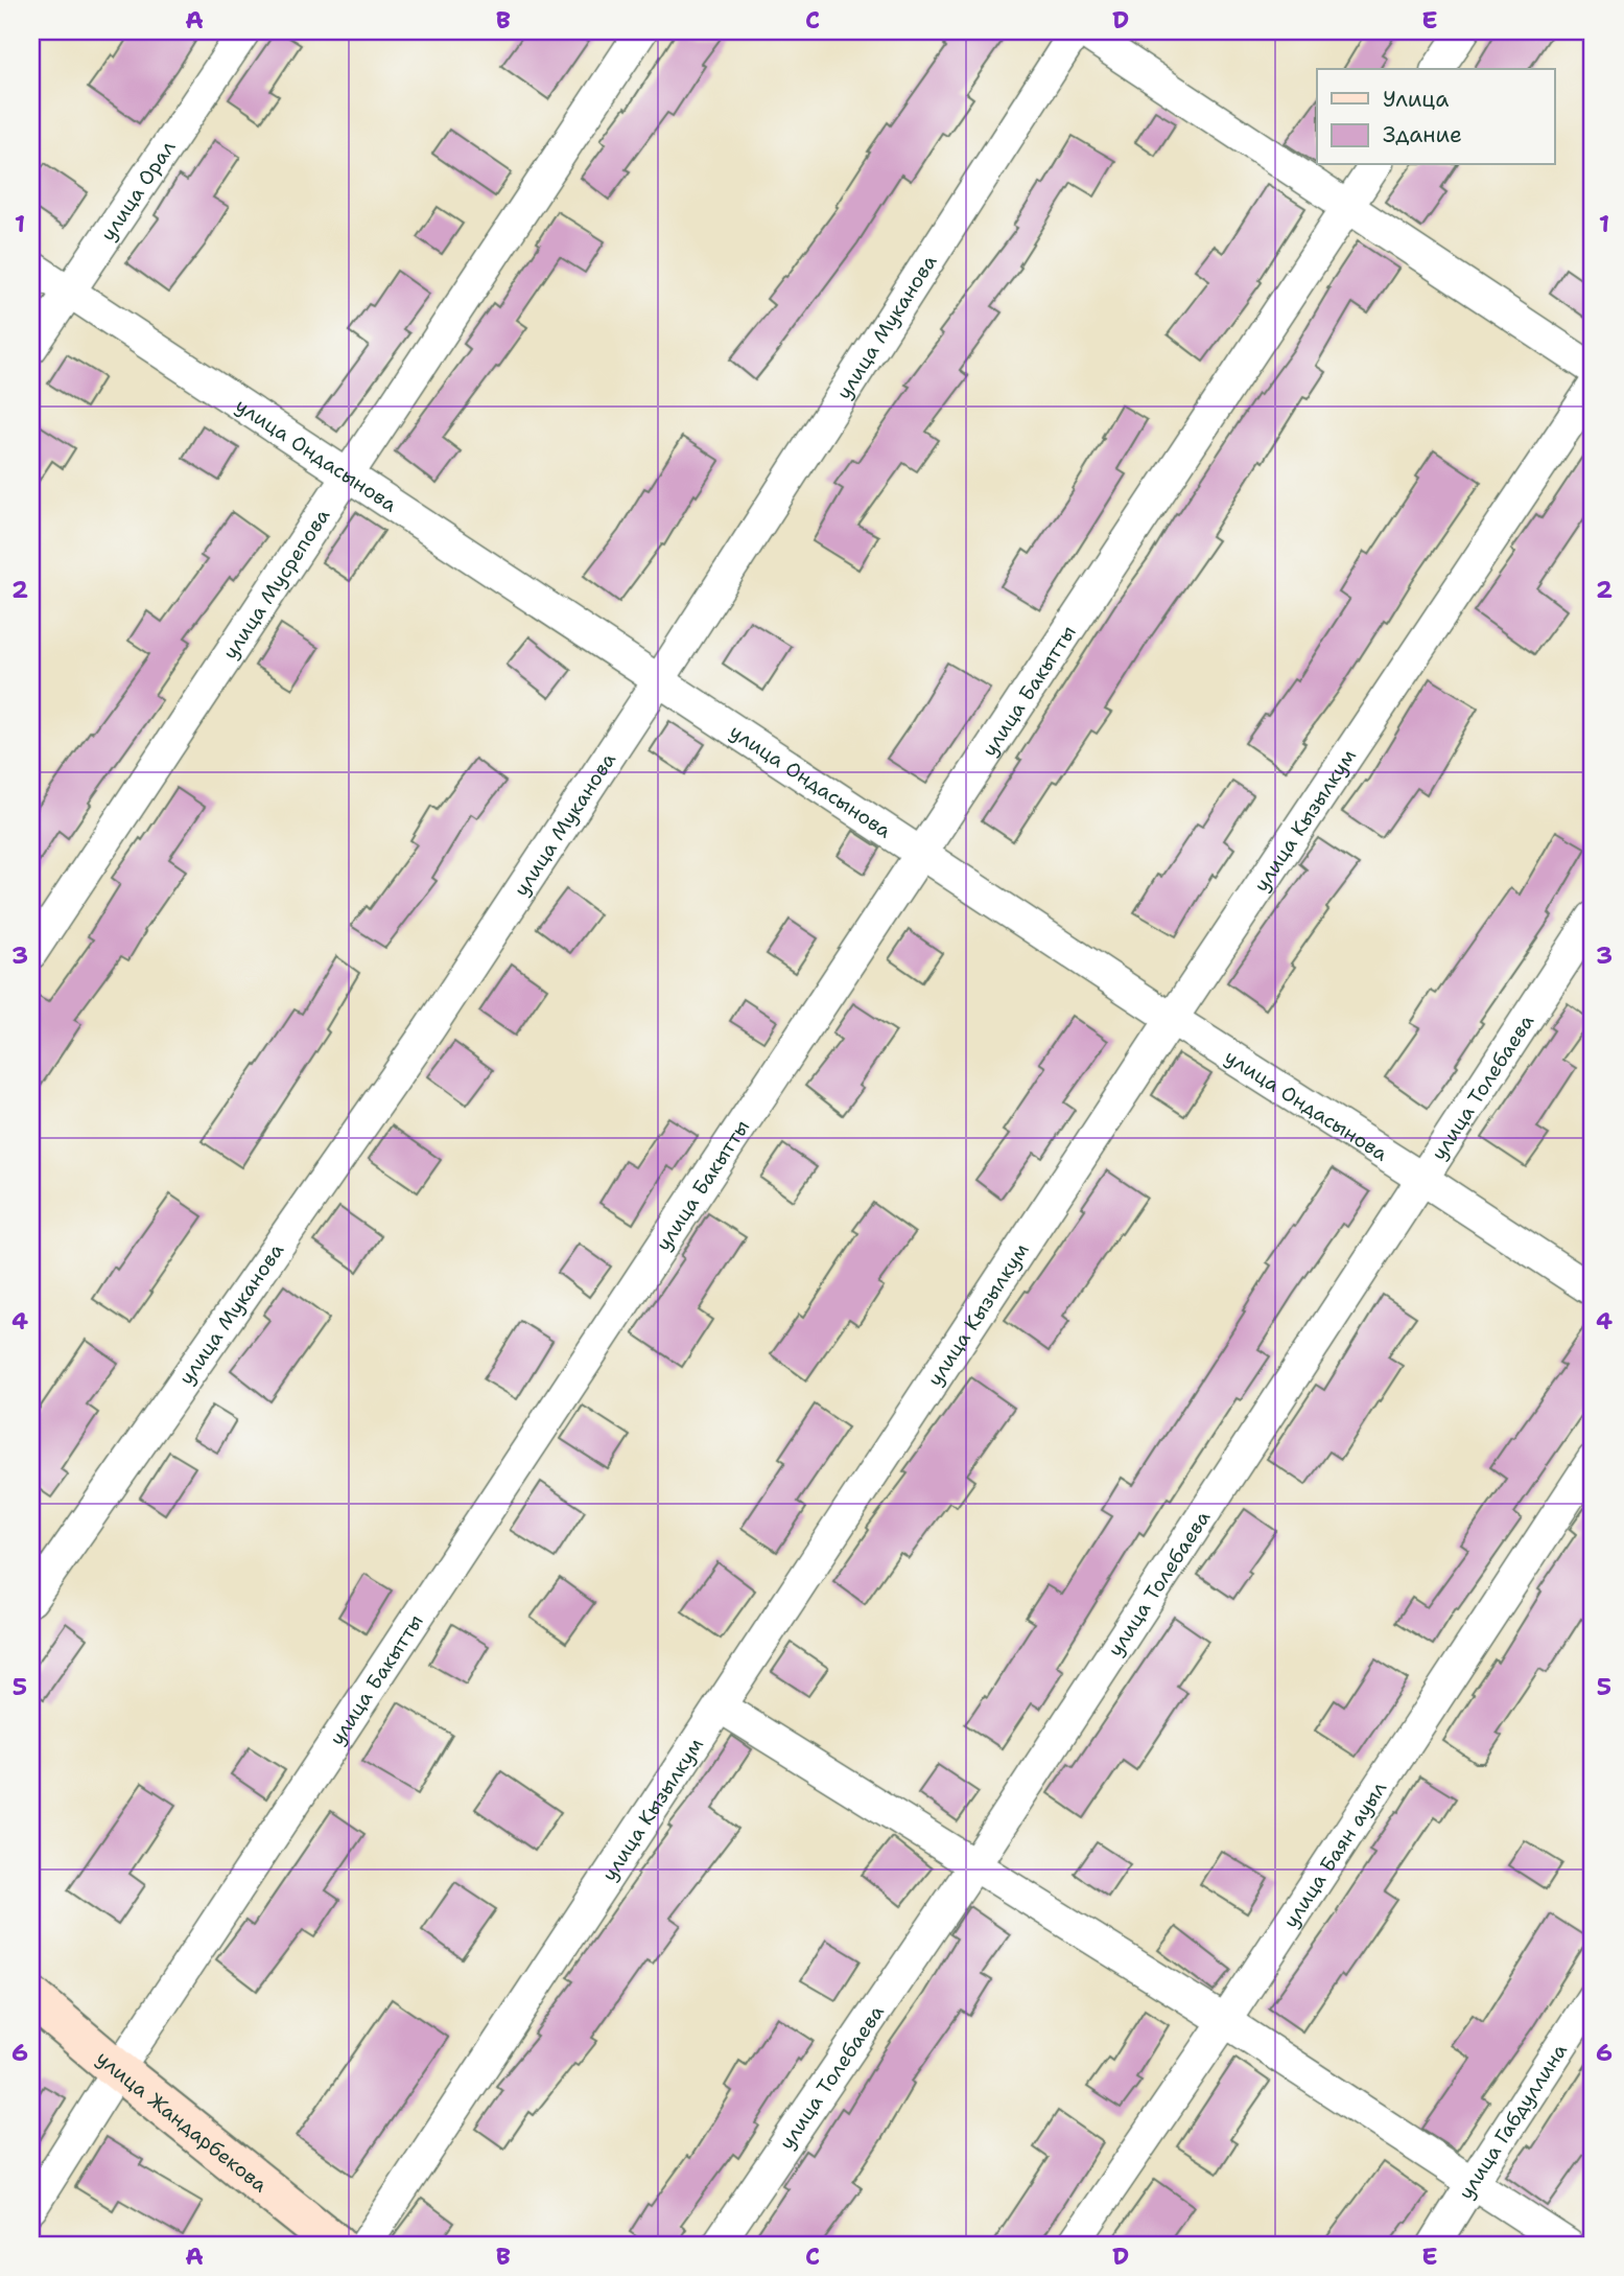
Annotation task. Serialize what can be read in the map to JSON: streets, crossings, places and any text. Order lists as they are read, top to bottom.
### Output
{
  "streets": {
    "street": [
      "улица Орал",
      "улица Муканова",
      "улица Ондасынова",
      "улица Мусрепова",
      "улица Бакытты",
      "улица Кызылкум",
      "улица Толебаева",
      "улица Баян ауыл",
      "улица Габдуллина",
      "улица Жандарбекова"
    ]
  },
  "crossings": [
    ["улица Орал", "улица Ондасынова"],
    ["улица Муканова", "улица Ондасынова"],
    ["улица Ондасынова", "улица Мусрепова"],
    ["улица Ондасынова", "улица Бакытты"],
    ["улица Ондасынова", "улица Кызылкум"],
    ["улица Ондасынова", "улица Толебаева"],
    ["улица Бакытты", "улица Жандарбекова"]
  ],
  "legend": ["Улица", "Здание"],
  "grid": {
    "columns": [
      "A",
      "B",
      "C",
      "D",
      "E"
    ],
    "rows": [
      "1",
      "2",
      "3",
      "4",
      "5",
      "6"
    ]
  }
}
